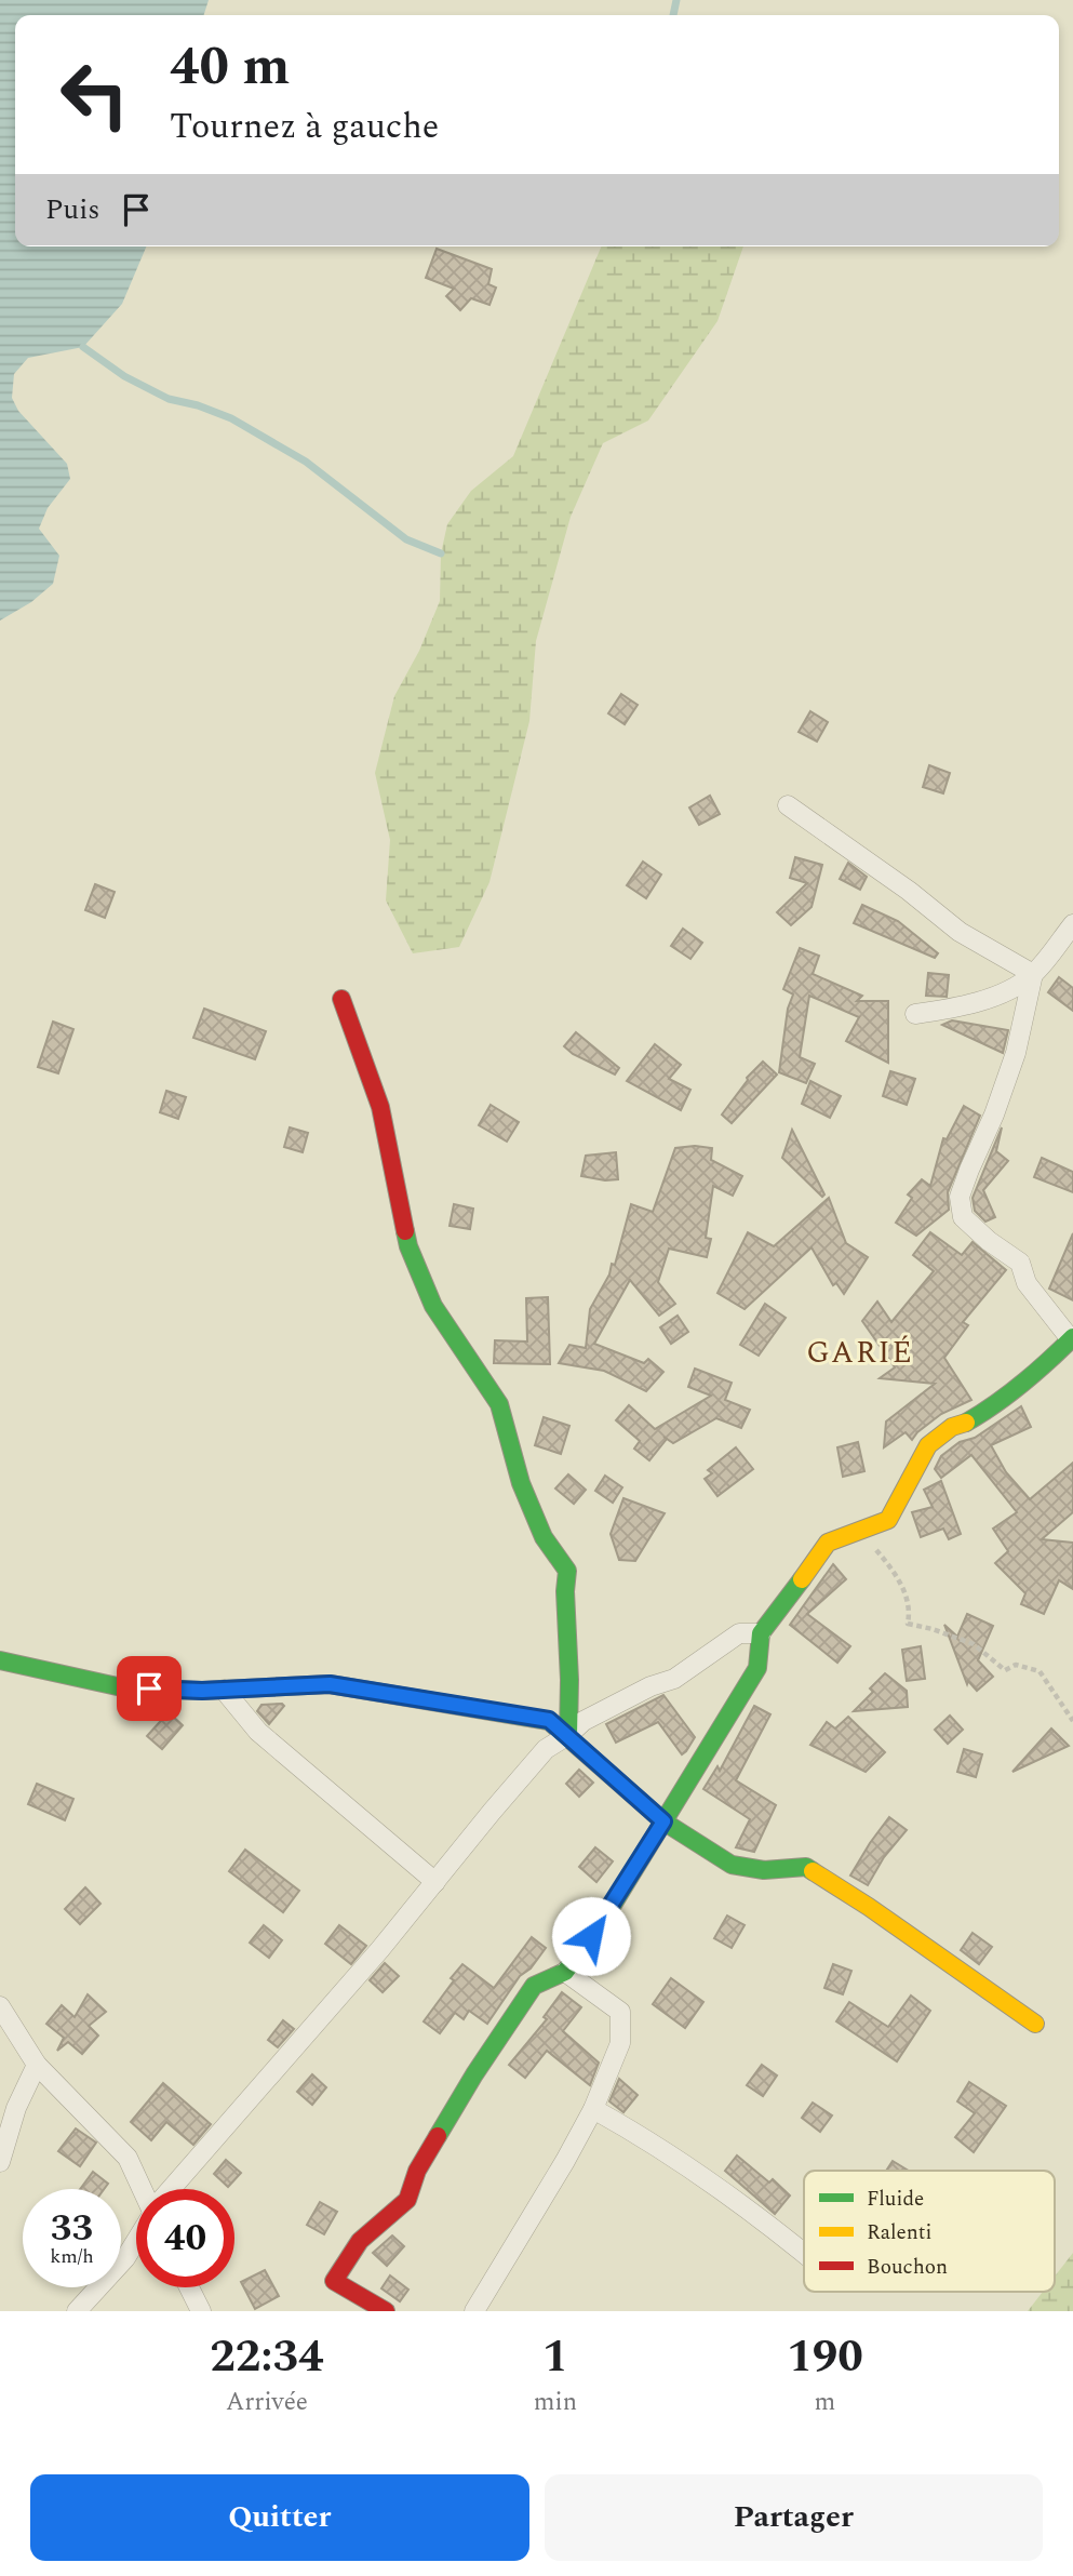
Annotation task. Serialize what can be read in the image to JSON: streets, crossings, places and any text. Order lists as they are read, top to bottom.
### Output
{
  "districts": ["GARIÉ"],
  "legend": ["Fluide", "Ralenti", "Bouchon"],
  "page": {
    "turn": ["40 m", "Tournez à gauche"],
    "then": "Puis",
    "speed": "33 km/h",
    "limit": "40",
    "eta": [
      "22:34",
      "Arrivée",
      "1",
      "min",
      "190",
      "m"
    ],
    "buttons": ["Quitter", "Partager"]
  }
}
